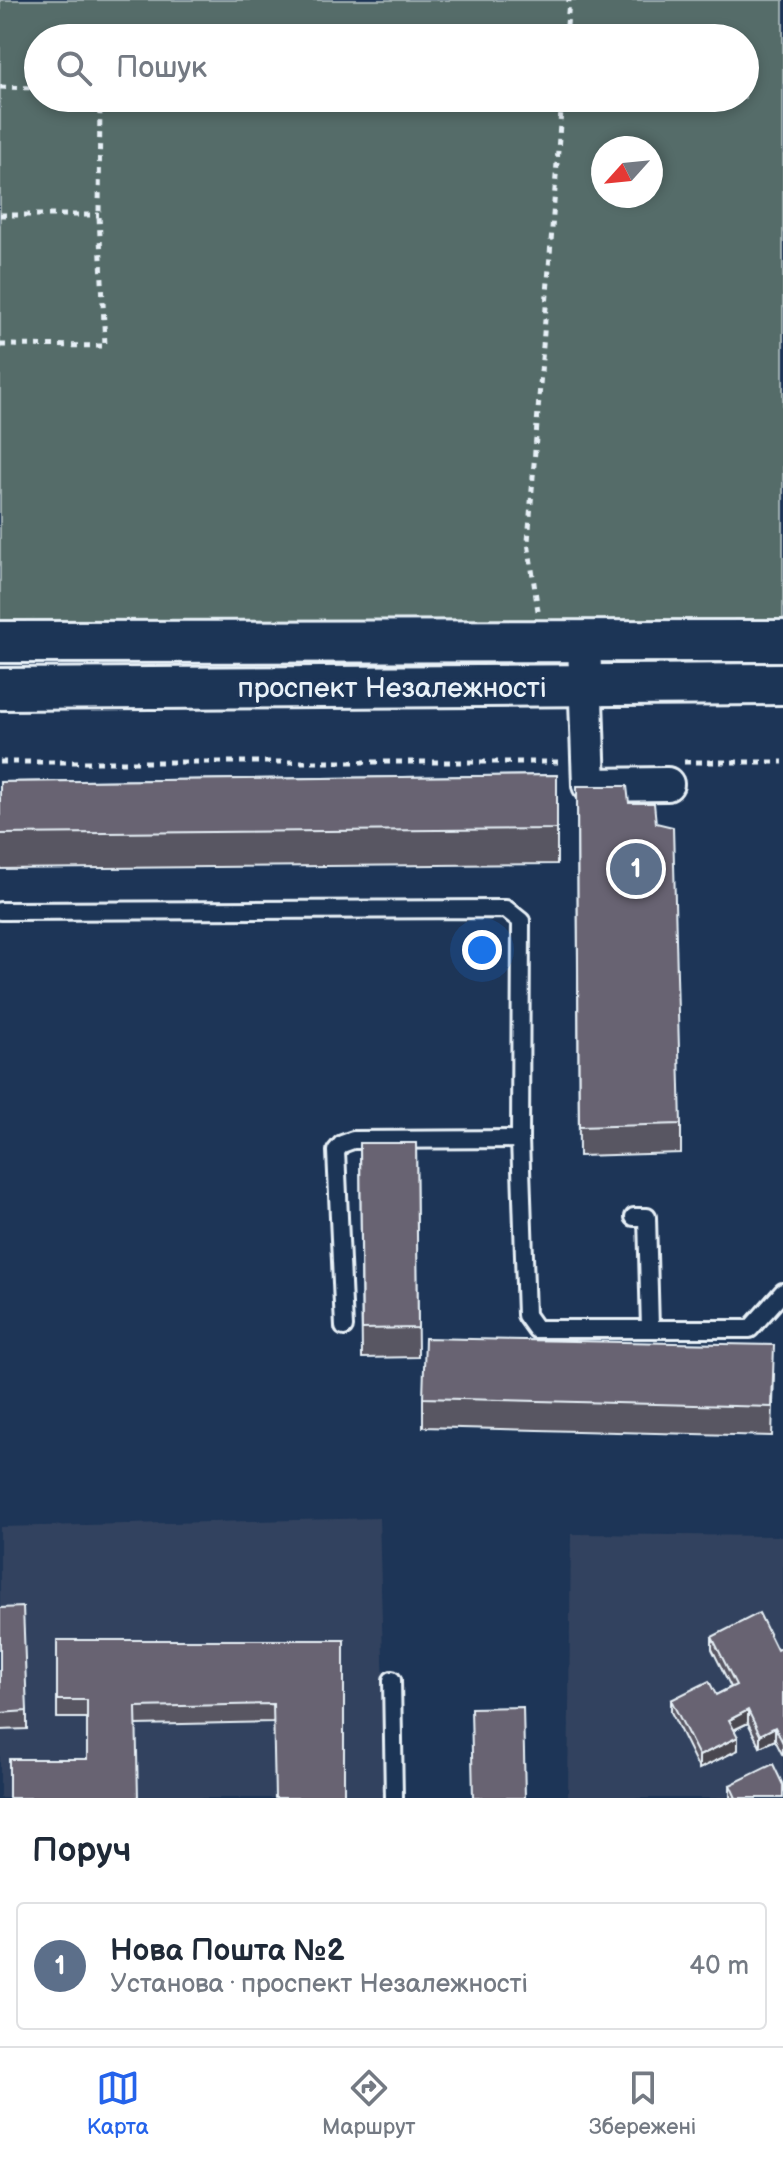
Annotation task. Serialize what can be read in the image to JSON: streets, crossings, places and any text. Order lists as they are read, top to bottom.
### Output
{
  "streets": {
    "street": ["проспект Незалежності"]
  },
  "north": "bottom left",
  "page": {
    "search": "Пошук",
    "pins": "1",
    "heading": "Поруч",
    "list": [
      {
        "mark": "1",
        "name": "Нова Пошта №2",
        "note": "Установа · проспект Незалежності",
        "value": "40 m"
      }
    ],
    "nav": ["Карта", "Маршрут", "Збережені"]
  }
}
